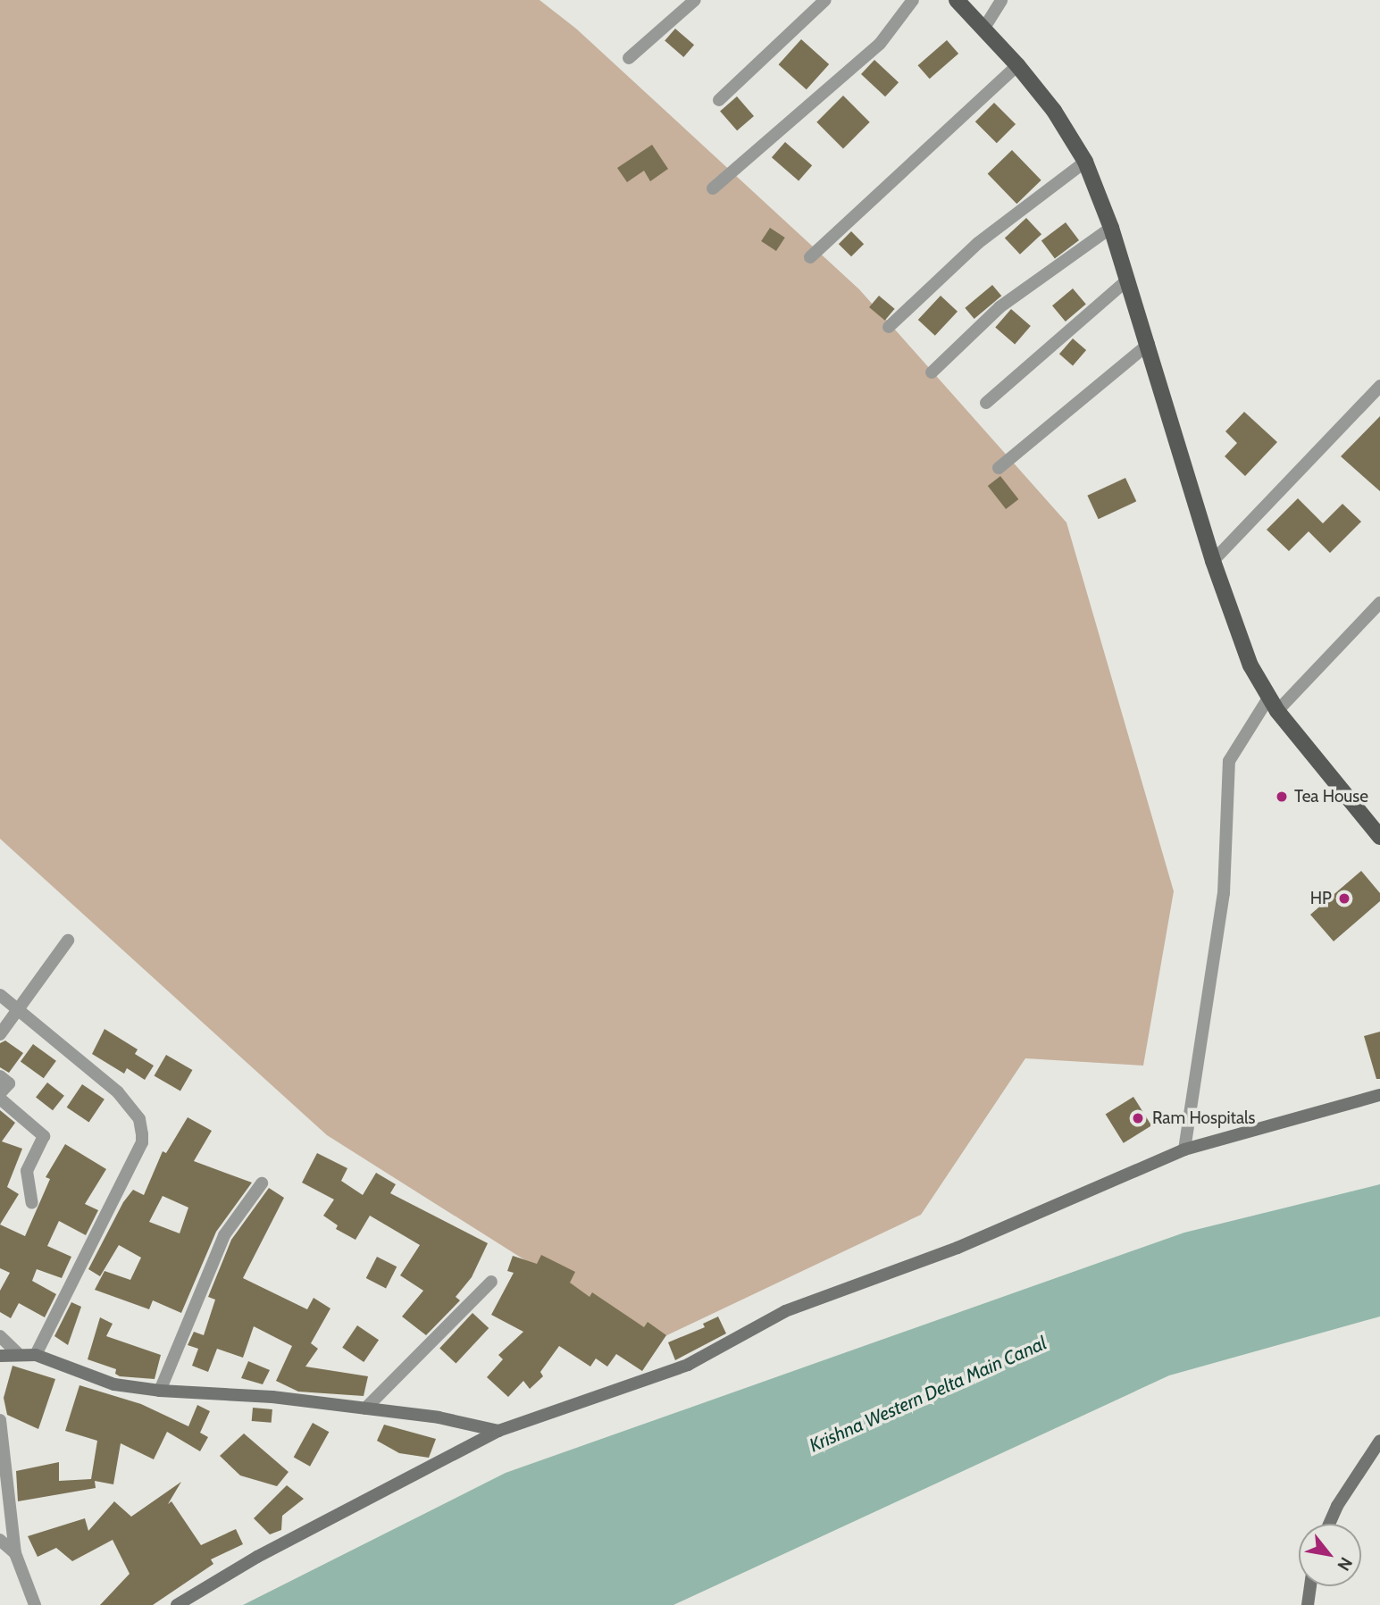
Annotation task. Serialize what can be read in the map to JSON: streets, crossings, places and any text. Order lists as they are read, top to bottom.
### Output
{
  "water": ["Krishna Western Delta Main Canal"],
  "places": ["Tea House", "HP", "Ram Hospitals"],
  "north": "bottom right"
}
